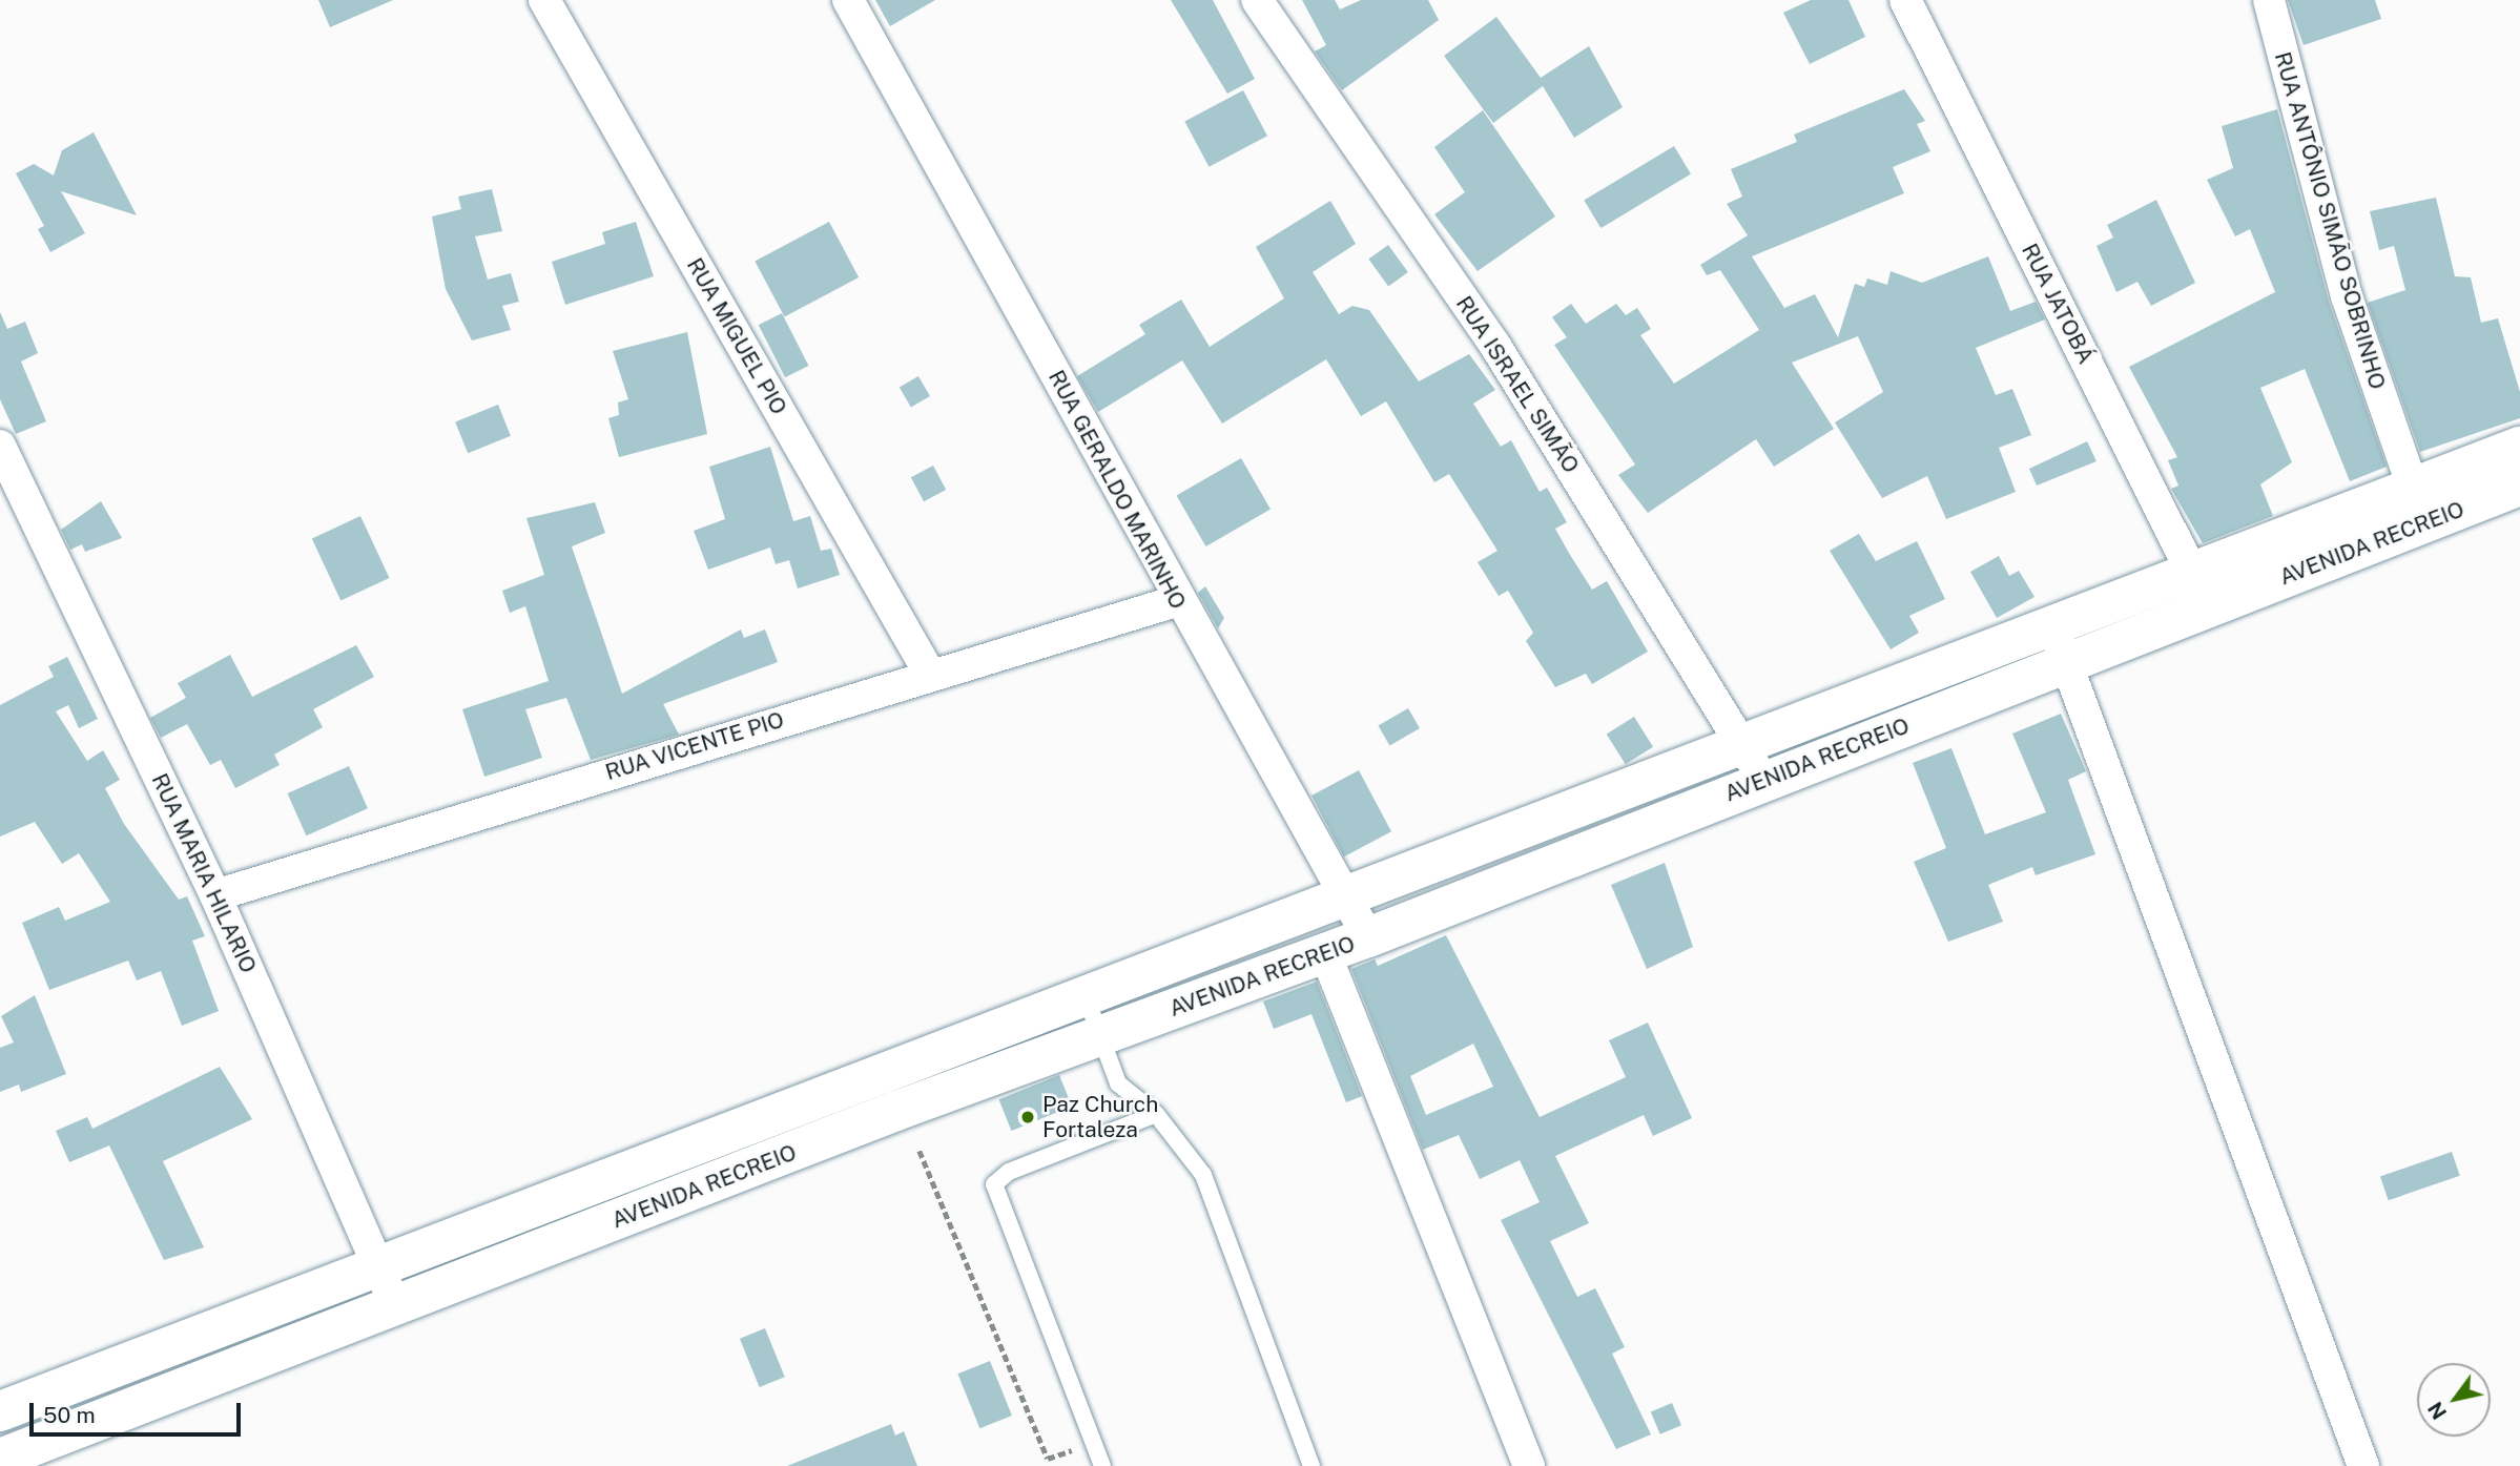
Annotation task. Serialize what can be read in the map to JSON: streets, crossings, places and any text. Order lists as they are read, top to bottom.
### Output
{
  "streets": {
    "main road": ["AVENIDA RECREIO"],
    "street": [
      "RUA ANTÔNIO SIMÃO SOBRINHO",
      "RUA JATOBÁ",
      "RUA MIGUEL PIO",
      "RUA ISRAEL SIMÃO",
      "RUA GERALDO MARINHO",
      "RUA VICENTE PIO",
      "RUA MARIA HILARIO"
    ]
  },
  "crossings": [
    ["RUA ANTÔNIO SIMÃO SOBRINHO", "AVENIDA RECREIO"],
    ["RUA JATOBÁ", "AVENIDA RECREIO"],
    ["RUA MIGUEL PIO", "RUA VICENTE PIO"],
    ["RUA ISRAEL SIMÃO", "AVENIDA RECREIO"],
    ["RUA GERALDO MARINHO", "AVENIDA RECREIO"],
    ["RUA GERALDO MARINHO", "RUA VICENTE PIO"],
    ["AVENIDA RECREIO", "RUA MARIA HILARIO"],
    ["RUA VICENTE PIO", "RUA MARIA HILARIO"]
  ],
  "places": ["Paz Church Fortaleza"],
  "scale_bar": "50 m",
  "north": "bottom left"
}
